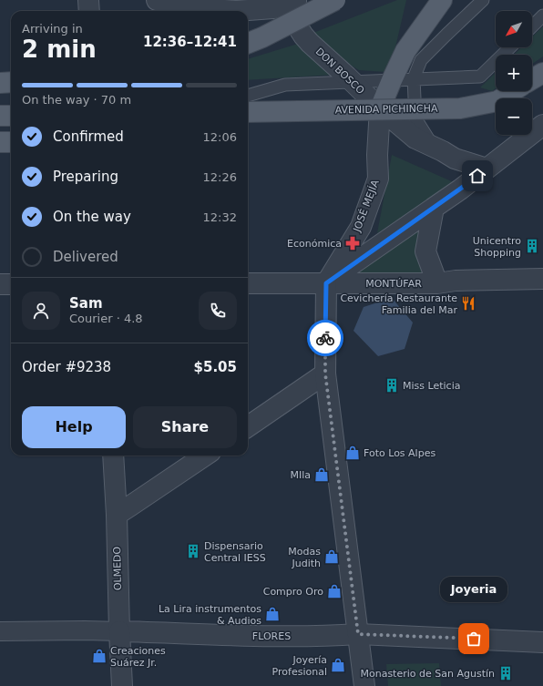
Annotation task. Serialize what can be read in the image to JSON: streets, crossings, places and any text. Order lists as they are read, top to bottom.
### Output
{
  "streets": {
    "main road": ["AVENIDA PICHINCHA"],
    "street": [
      "DON BOSCO",
      "JOSÉ MEJÍA",
      "MONTÚFAR",
      "OLMEDO",
      "FLORES"
    ]
  },
  "crossings": [
    ["DON BOSCO", "JOSÉ MEJÍA"],
    ["JOSÉ MEJÍA", "MONTÚFAR"],
    ["OLMEDO", "FLORES"]
  ],
  "places": {
    "pharmacy": ["Económica"],
    "building": [
      "Unicentro Shopping",
      "Miss Leticia",
      "Dispensario Central IESS",
      "Monasterio de San Agustín"
    ],
    "restaurant": ["Cevichería Restaurante Familia del Mar"],
    "shop": [
      "Foto Los Alpes",
      "MIla",
      "Modas Judith",
      "Compro Oro",
      "La Lira instrumentos & Audios",
      "Creaciones Suárez Jr.",
      "Joyería Profesional"
    ],
    "other": ["Joyeria"]
  },
  "north": "bottom left",
  "page": {
    "map_buttons": ["+", "−"],
    "heading": ["2 min", "Arriving in", "12:36–12:41"],
    "panel": [
      "Sam",
      "Courier · 4.8",
      "Order #9238",
      "$5.05"
    ],
    "bar": "On the way · 70 m",
    "list": [
      ["Confirmed", "12:06"],
      ["Preparing", "12:26"],
      ["On the way", "12:32"],
      "Delivered"
    ],
    "buttons": ["Help", "Share"],
    "bubble": "Joyeria"
  }
}
